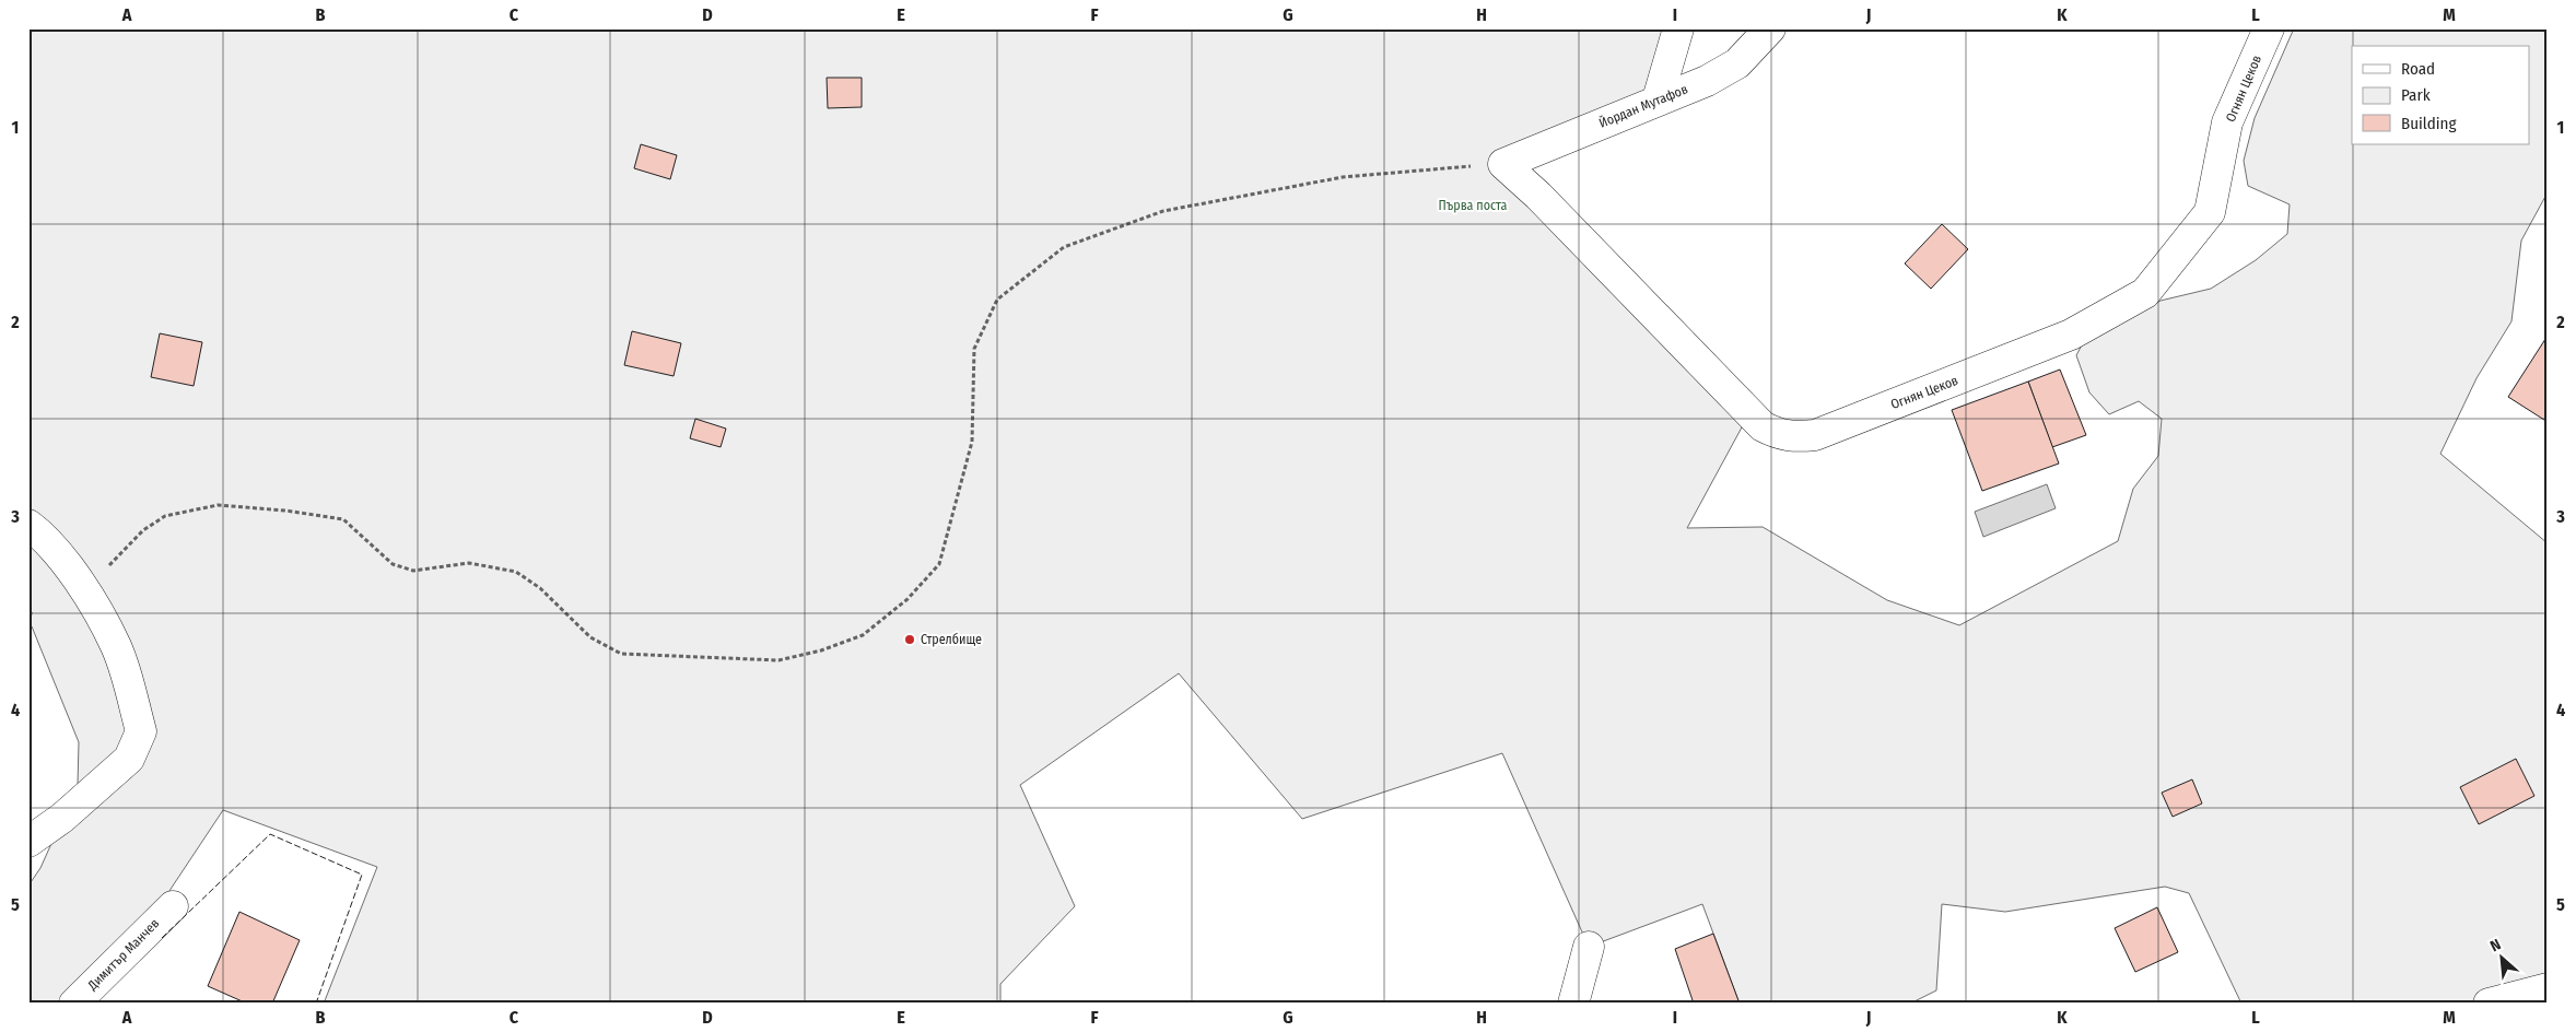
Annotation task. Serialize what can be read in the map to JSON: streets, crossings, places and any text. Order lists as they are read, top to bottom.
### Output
{
  "streets": {
    "street": ["Огнян Цеков", "Йордан Мутафов", "Димитър Манчев"]
  },
  "crossings": [
    ["Огнян Цеков", "Йордан Мутафов"]
  ],
  "parks": ["Първа поста"],
  "places": ["Стрелбище"],
  "legend": ["Road", "Park", "Building"],
  "north": "top left",
  "grid": {
    "columns": [
      "A",
      "B",
      "C",
      "D",
      "E",
      "F",
      "G",
      "H",
      "I",
      "J",
      "K",
      "L",
      "M"
    ],
    "rows": [
      "1",
      "2",
      "3",
      "4",
      "5"
    ]
  }
}
